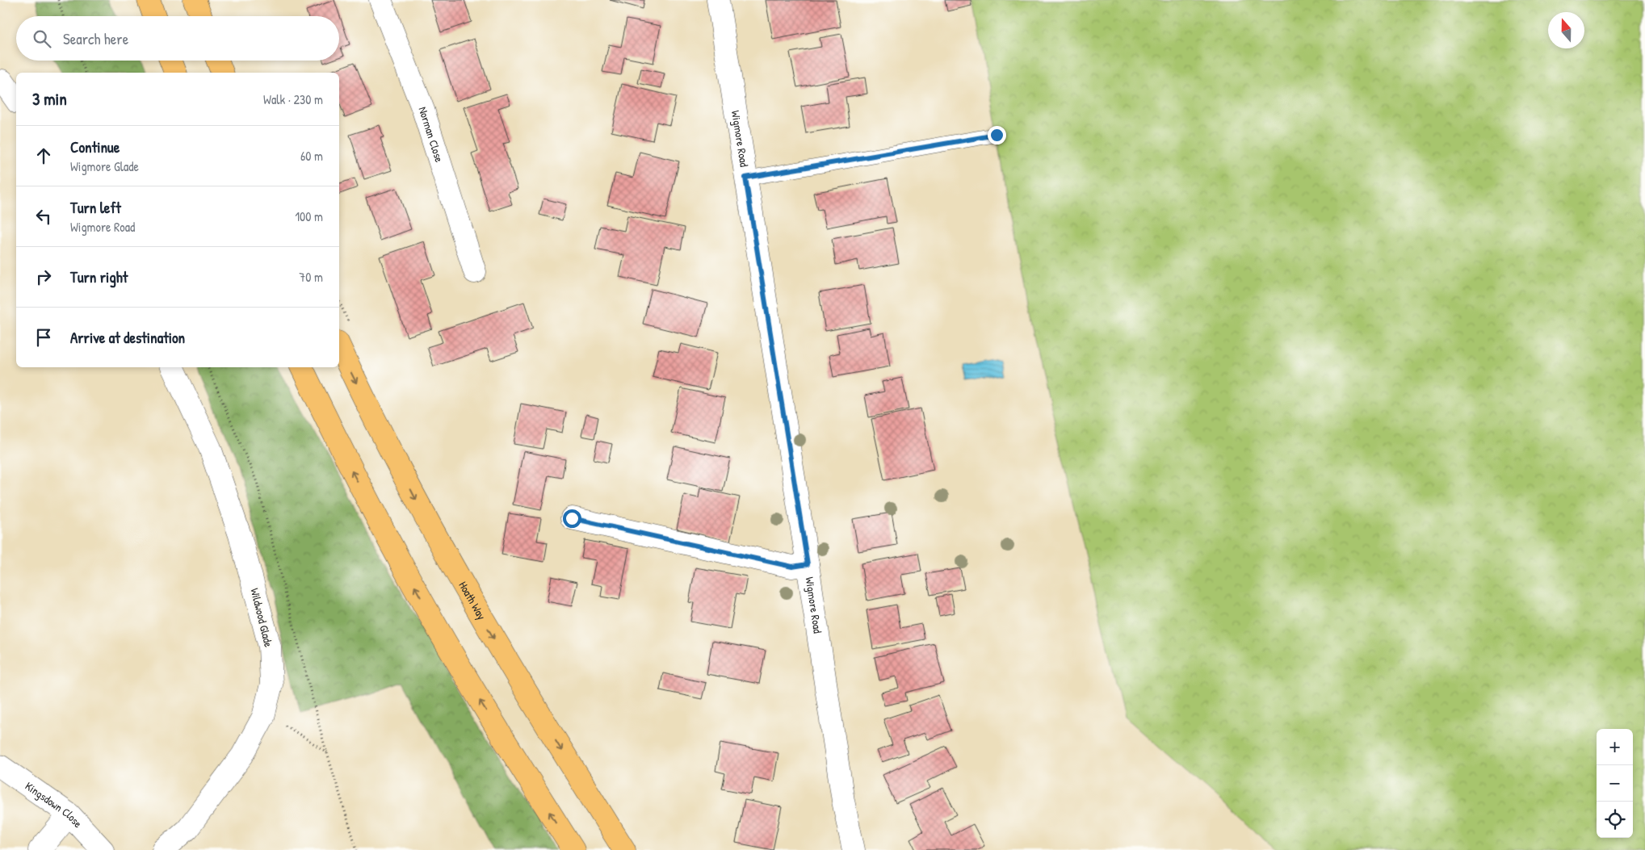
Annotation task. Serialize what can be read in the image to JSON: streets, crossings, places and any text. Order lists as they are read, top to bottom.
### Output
{
  "streets": {
    "main road": ["Hoath Way"],
    "street": [
      "Norman Close",
      "Wigmore Road",
      "Wildwood Glade",
      "Kingsdown Close"
    ]
  },
  "north": "top",
  "page": {
    "search": "Search here",
    "heading": ["3 min", "Walk · 230 m"],
    "list": [
      ["Continue", "Wigmore Glade", "60 m"],
      ["Turn left", "Wigmore Road", "100 m"],
      ["Turn right", "70 m"],
      "Arrive at destination"
    ],
    "map_buttons": ["+", "−"]
  }
}
